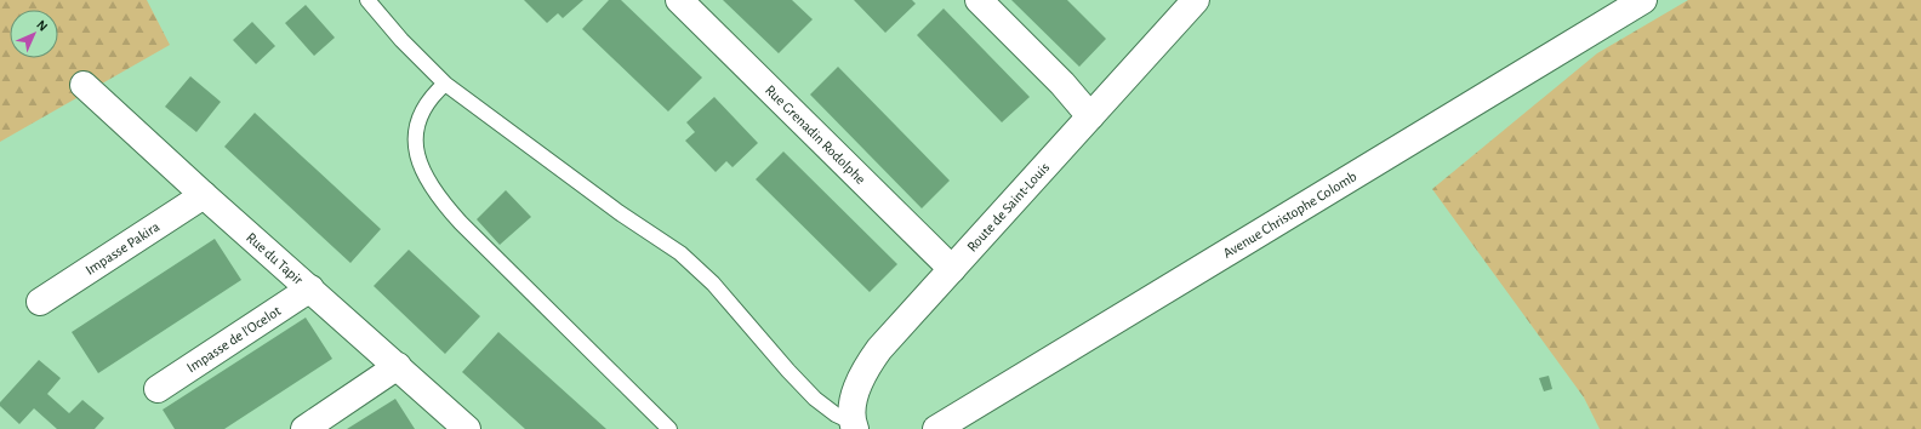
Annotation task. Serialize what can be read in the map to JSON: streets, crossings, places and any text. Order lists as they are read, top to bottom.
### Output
{
  "streets": {
    "street": [
      "Rue Grenadin Rodolphe",
      "Route de Saint-Louis",
      "Avenue Christophe Colomb",
      "Impasse Pakira",
      "Rue du Tapir",
      "Impasse de l’Ocelot"
    ]
  },
  "crossings": [
    ["Rue Grenadin Rodolphe", "Route de Saint-Louis"],
    ["Impasse Pakira", "Rue du Tapir"],
    ["Rue du Tapir", "Impasse de l’Ocelot"]
  ],
  "north": "top right"
}
